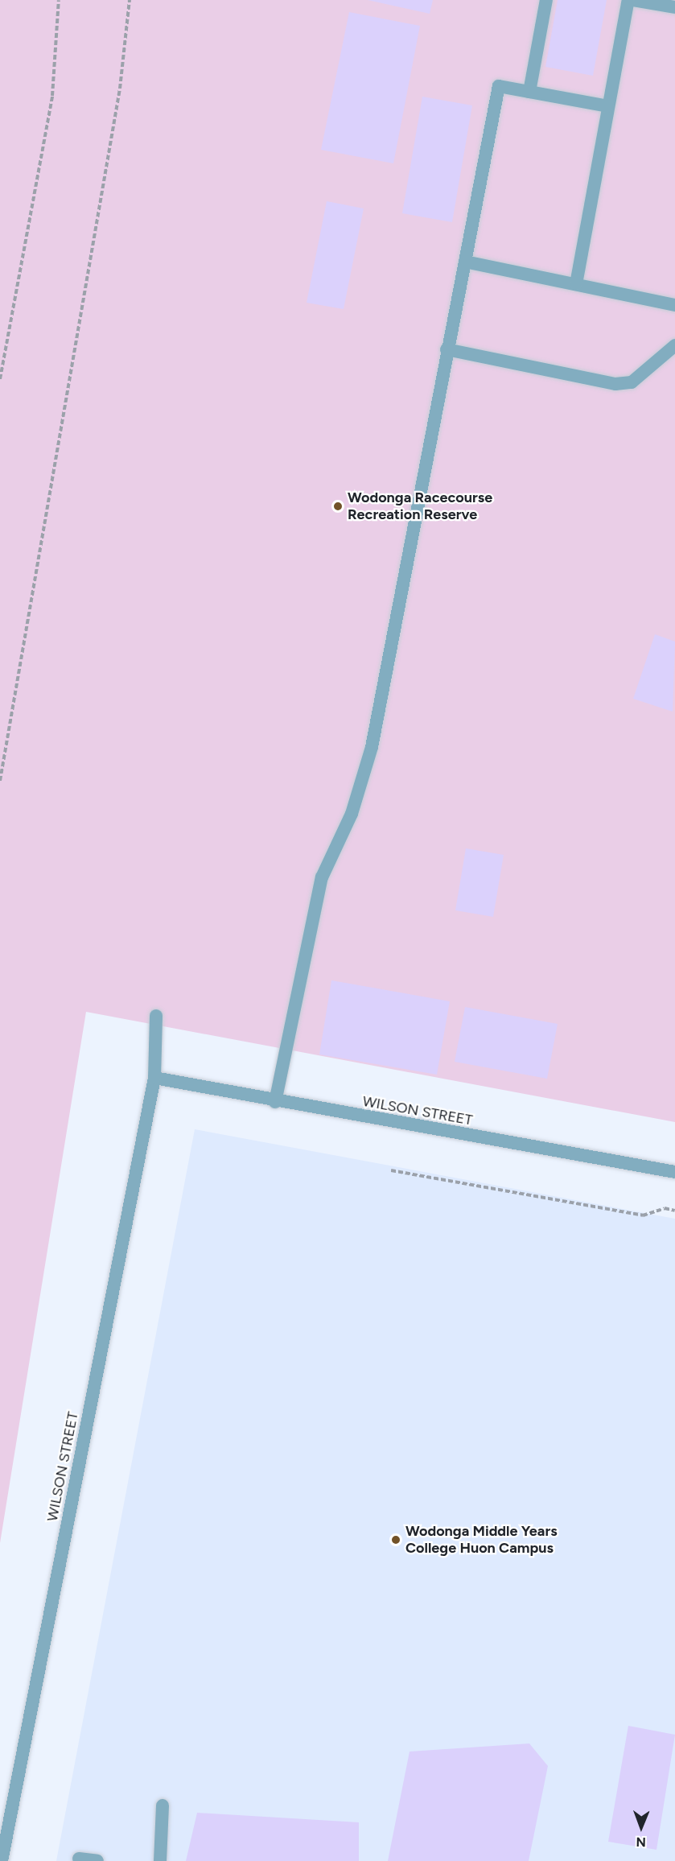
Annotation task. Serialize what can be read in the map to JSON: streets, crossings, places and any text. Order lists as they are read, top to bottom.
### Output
{
  "streets": {
    "street": ["WILSON STREET"]
  },
  "places": ["Wodonga Racecourse Recreation Reserve", "Wodonga Middle Years College Huon Campus"],
  "north": "bottom"
}
